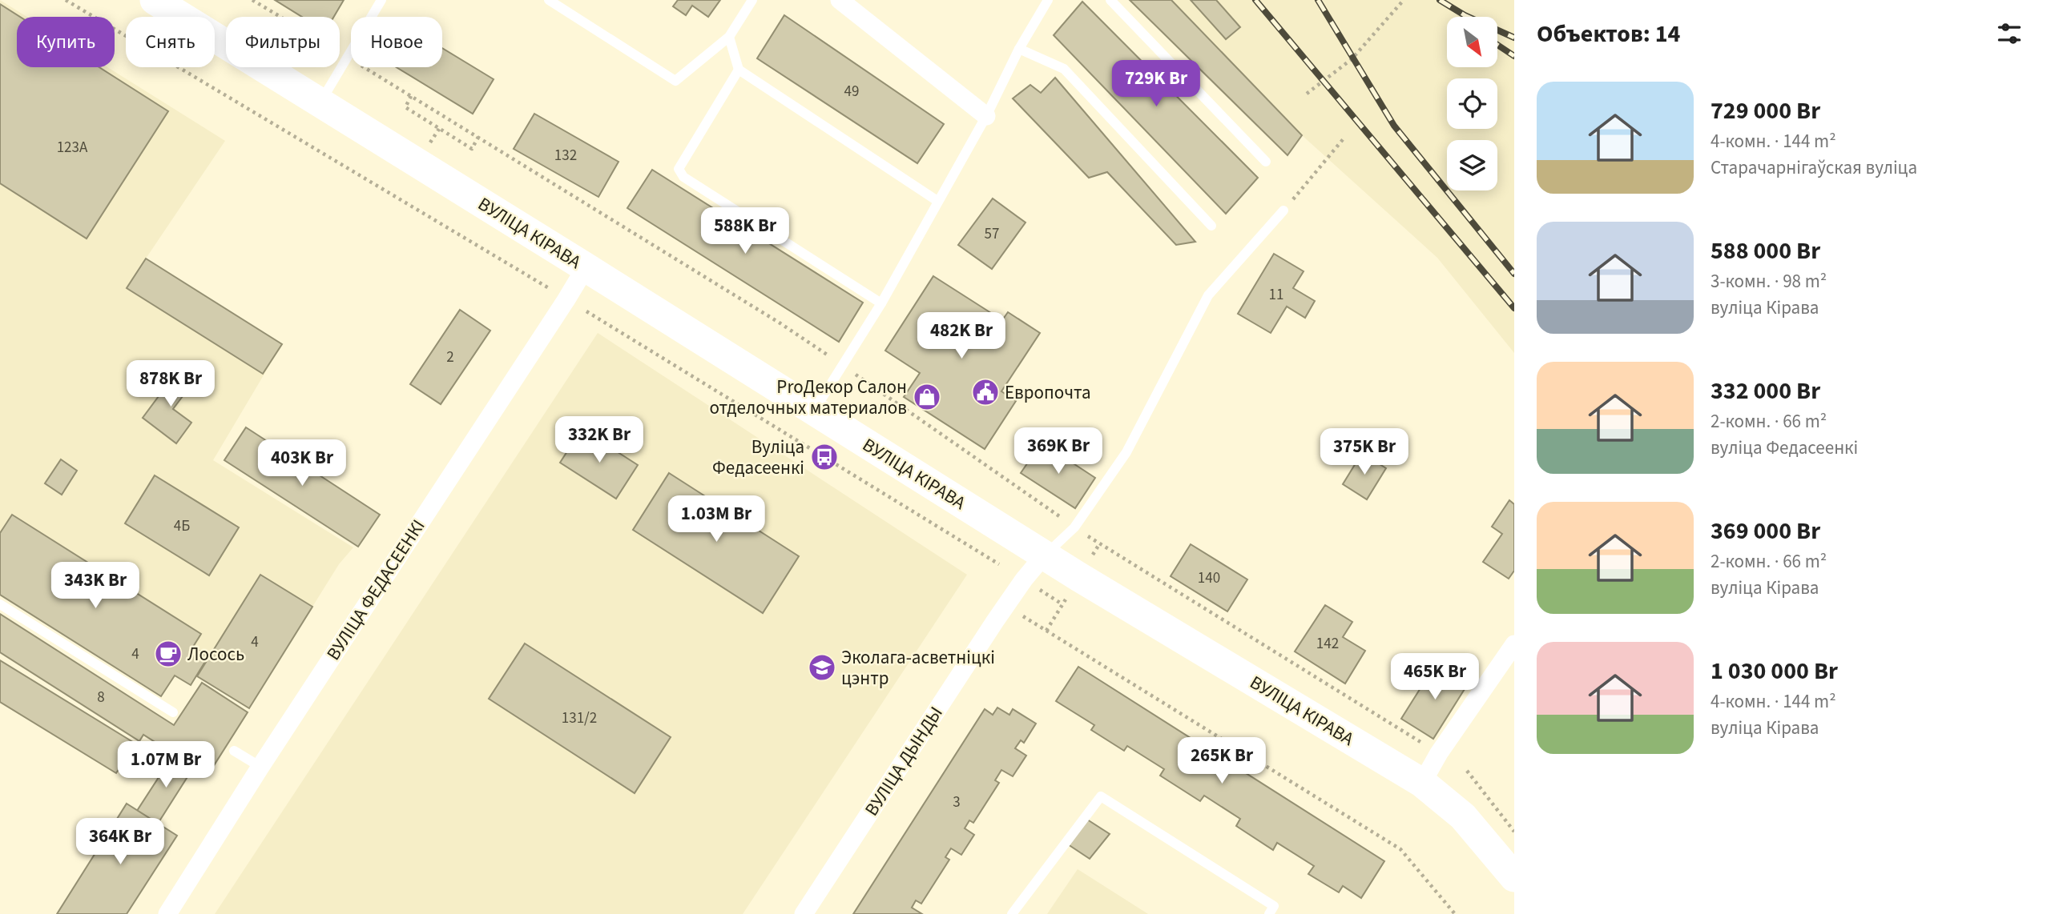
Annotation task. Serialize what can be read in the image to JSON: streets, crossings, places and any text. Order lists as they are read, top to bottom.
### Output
{
  "streets": {
    "main road": ["ВУЛІЦА КІРАВА"],
    "street": ["ВУЛІЦА ФЕДАСЕЕНКІ", "ВУЛІЦА ДЫНДЫ"]
  },
  "crossings": [
    ["ВУЛІЦА КІРАВА", "ВУЛІЦА ФЕДАСЕЕНКІ"],
    ["ВУЛІЦА КІРАВА", "ВУЛІЦА ДЫНДЫ"]
  ],
  "places": {
    "public building": ["Европочта"],
    "shop": ["ProДекор Салон отделочных материалов"],
    "bus stop": ["Вуліца Федасеенкі"],
    "cafe": ["Лосось"],
    "school or university": ["Эколага-асветніцкі цэнтр"]
  },
  "house_numbers": [
    "49",
    "123А",
    "132",
    "57",
    "11",
    "2",
    "4Б",
    "140",
    "4",
    "142",
    "4",
    "8",
    "131/2",
    "3"
  ],
  "north": "bottom right",
  "page": {
    "heading": "Объектов: 14",
    "chip": [
      "Купить",
      "Снять",
      "Фильтры",
      "Новое"
    ],
    "price": [
      "729K Br",
      "588K Br",
      "482K Br",
      "878K Br",
      "332K Br",
      "369K Br",
      "375K Br",
      "403K Br",
      "1.03M Br",
      "343K Br",
      "465K Br",
      "265K Br",
      "1.07M Br",
      "364K Br"
    ],
    "list": [
      {
        "name": "729 000 Br",
        "note": "4-комн. · 144 m² · Старачарнігаўская вуліца"
      },
      {
        "name": "588 000 Br",
        "note": "3-комн. · 98 m² · вуліца Кірава"
      },
      {
        "name": "332 000 Br",
        "note": "2-комн. · 66 m² · вуліца Федасеенкі"
      },
      {
        "name": "369 000 Br",
        "note": "2-комн. · 66 m² · вуліца Кірава"
      },
      {
        "name": "1 030 000 Br",
        "note": "4-комн. · 144 m² · вуліца Кірава"
      }
    ]
  }
}
